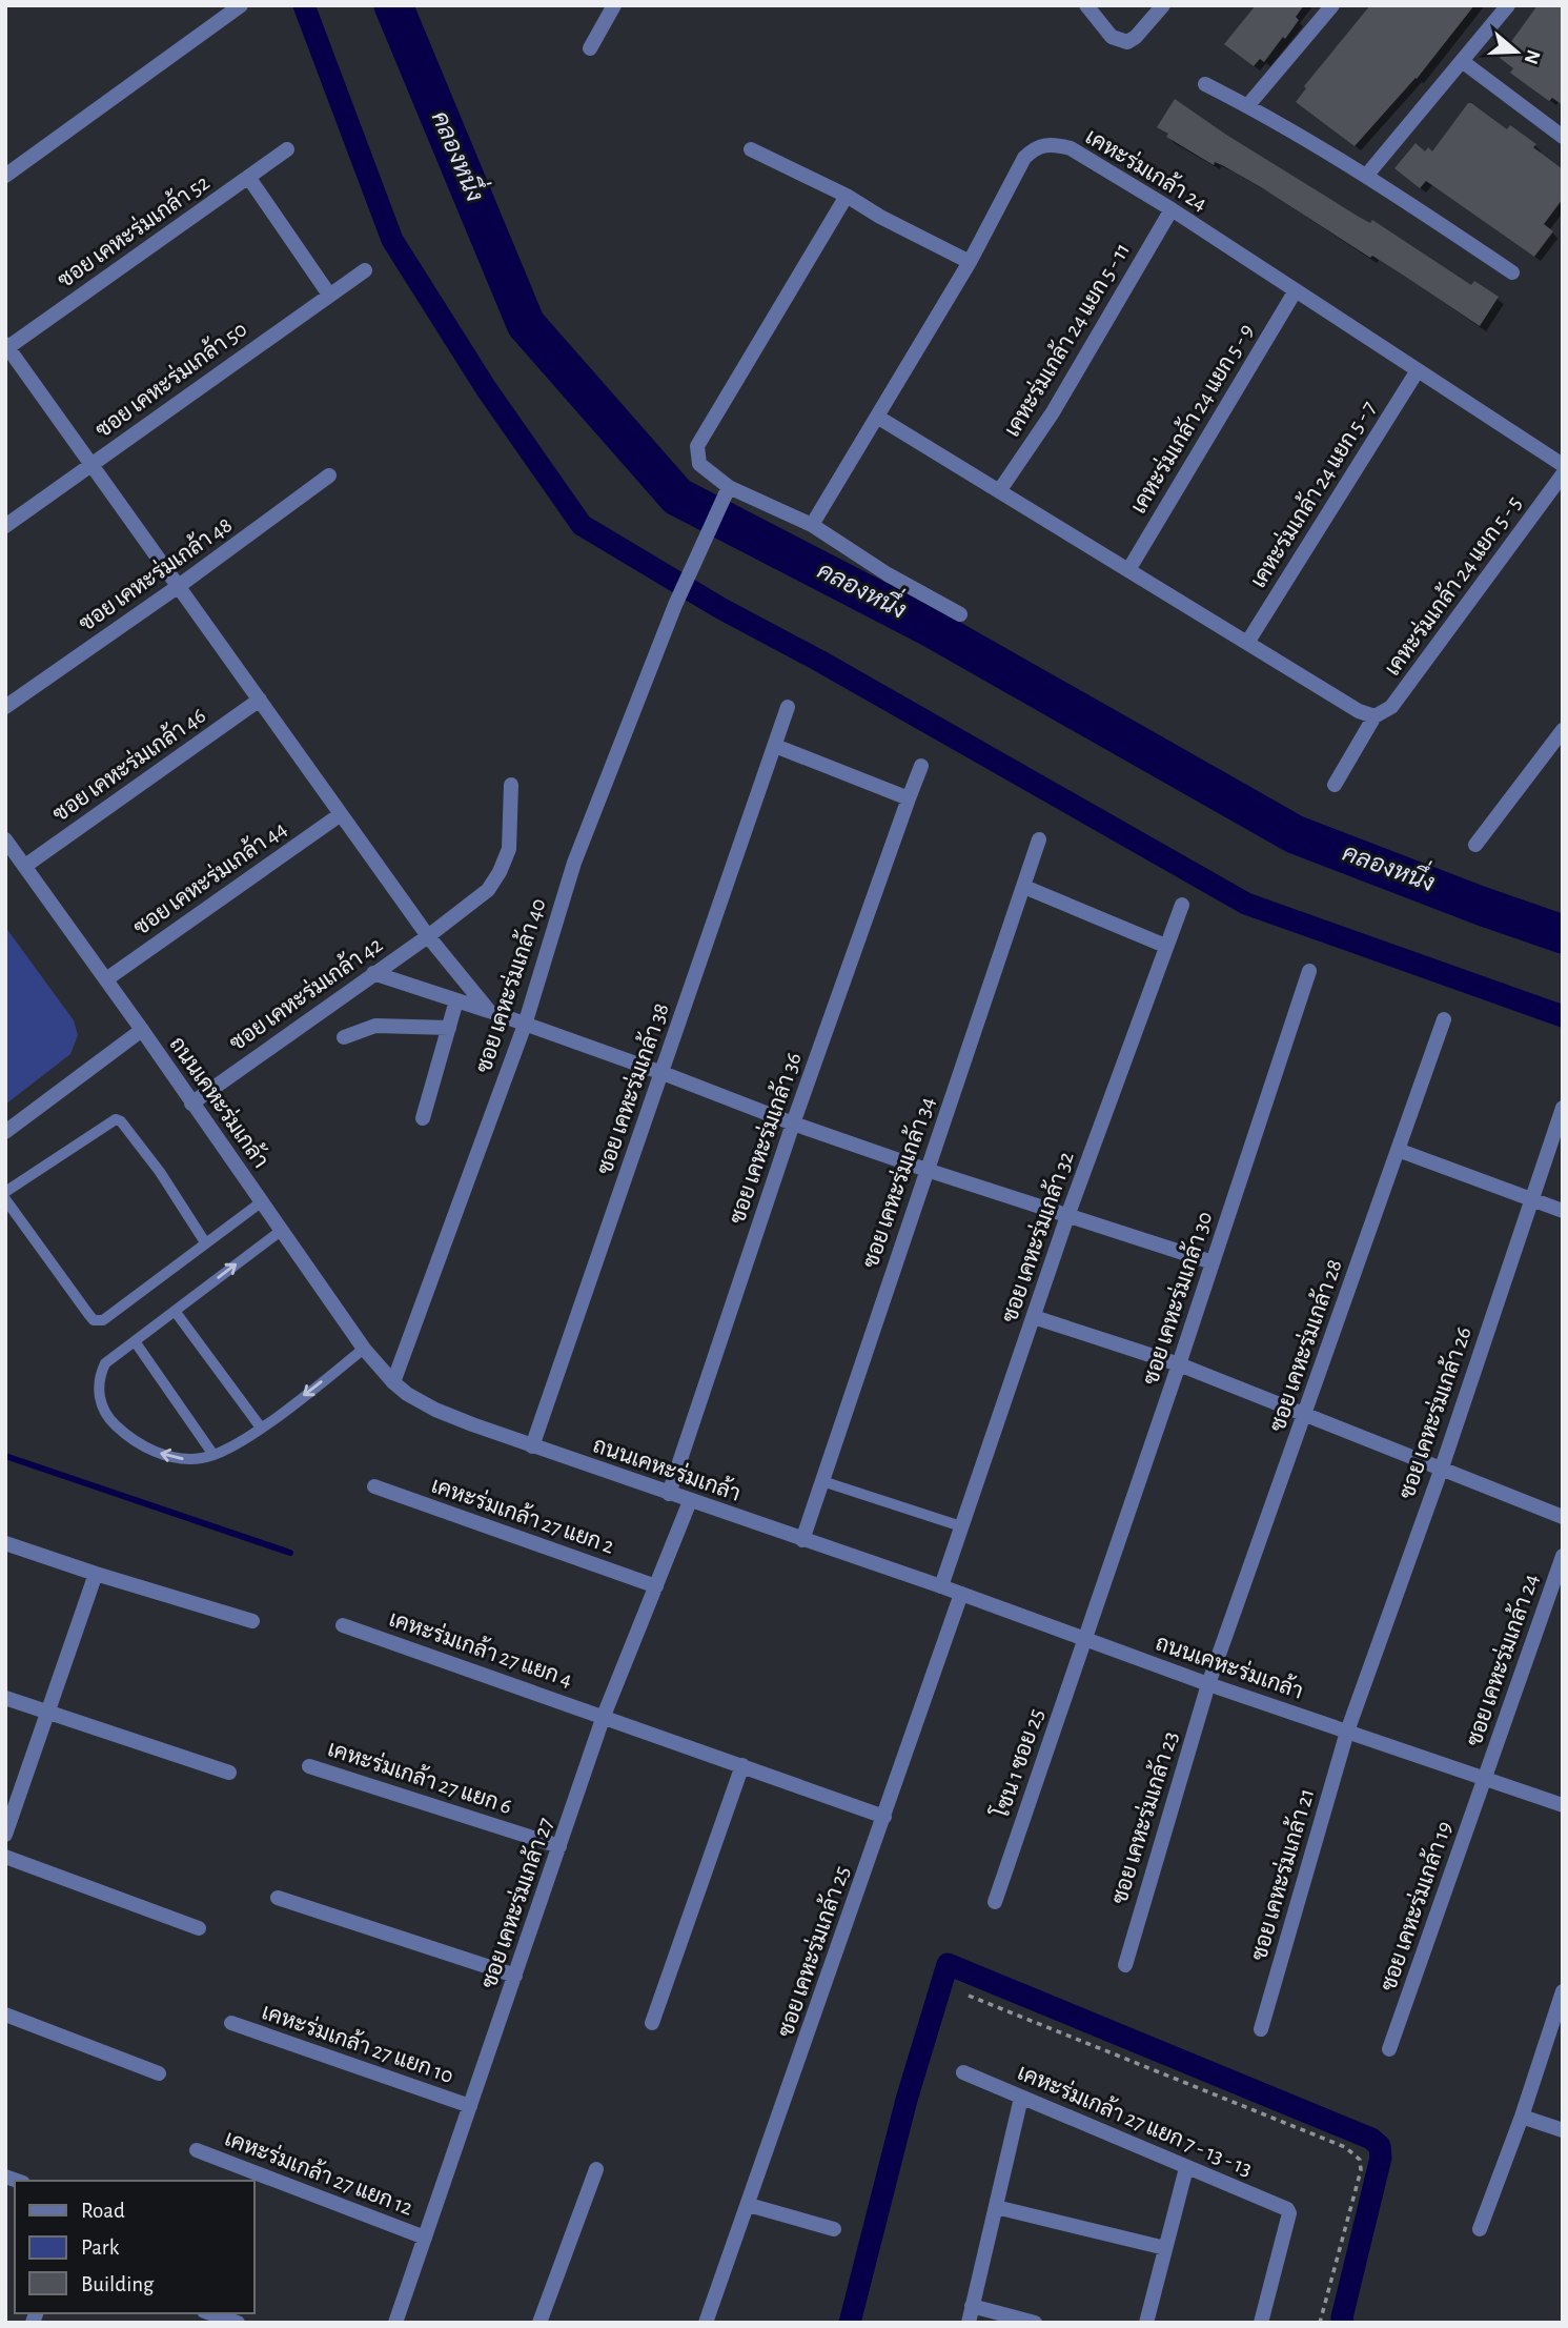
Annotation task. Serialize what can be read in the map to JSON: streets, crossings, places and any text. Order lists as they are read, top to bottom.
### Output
{
  "streets": {
    "street": [
      "เคหะร่มเกล้า 24",
      "ซอย เคหะร่มเกล้า 52",
      "เคหะร่มเกล้า 24 แยก 5 - 11",
      "ซอย เคหะร่มเกล้า 50",
      "เคหะร่มเกล้า 24 แยก 5 - 9",
      "เคหะร่มเกล้า 24 แยก 5 - 7",
      "ซอย เคหะร่มเกล้า 48",
      "เคหะร่มเกล้า 24 แยก 5 - 5",
      "ซอย เคหะร่มเกล้า 46",
      "ซอย เคหะร่มเกล้า 44",
      "ซอย เคหะร่มเกล้า 40",
      "ซอย เคหะร่มเกล้า 42",
      "ซอย เคหะร่มเกล้า 38",
      "ถนนเคหะร่มเกล้า",
      "ซอย เคหะร่มเกล้า 36",
      "ซอย เคหะร่มเกล้า 34",
      "ซอย เคหะร่มเกล้า 32",
      "ซอย เคหะร่มเกล้า 30",
      "ซอย เคหะร่มเกล้า 28",
      "ซอย เคหะร่มเกล้า 26",
      "เคหะร่มเกล้า 27 แยก 2",
      "เคหะร่มเกล้า 27 แยก 4",
      "ซอย เคหะร่มเกล้า 24",
      "โซน 1 ซอย 25",
      "เคหะร่มเกล้า 27 แยก 6",
      "ซอย เคหะร่มเกล้า 23",
      "ซอย เคหะร่มเกล้า 21",
      "ซอย เคหะร่มเกล้า 27",
      "ซอย เคหะร่มเกล้า 19",
      "ซอย เคหะร่มเกล้า 25",
      "เคหะร่มเกล้า 27 แยก 10",
      "เคหะร่มเกล้า 27 แยก 7 - 13 - 13",
      "เคหะร่มเกล้า 27 แยก 12"
    ]
  },
  "crossings": [
    ["เคหะร่มเกล้า 24", "เคหะร่มเกล้า 24 แยก 5 - 11"],
    ["เคหะร่มเกล้า 24", "เคหะร่มเกล้า 24 แยก 5 - 9"],
    ["เคหะร่มเกล้า 24", "เคหะร่มเกล้า 24 แยก 5 - 7"],
    ["ซอย เคหะร่มเกล้า 46", "ถนนเคหะร่มเกล้า"],
    ["ซอย เคหะร่มเกล้า 44", "ถนนเคหะร่มเกล้า"],
    ["ซอย เคหะร่มเกล้า 40", "ถนนเคหะร่มเกล้า"],
    ["ซอย เคหะร่มเกล้า 42", "ถนนเคหะร่มเกล้า"],
    ["ซอย เคหะร่มเกล้า 38", "ถนนเคหะร่มเกล้า"],
    ["ถนนเคหะร่มเกล้า", "ซอย เคหะร่มเกล้า 36"],
    ["ถนนเคหะร่มเกล้า", "ซอย เคหะร่มเกล้า 34"],
    ["ถนนเคหะร่มเกล้า", "ซอย เคหะร่มเกล้า 32"],
    ["ถนนเคหะร่มเกล้า", "ซอย เคหะร่มเกล้า 30"],
    ["ถนนเคหะร่มเกล้า", "ซอย เคหะร่มเกล้า 28"],
    ["ถนนเคหะร่มเกล้า", "ซอย เคหะร่มเกล้า 26"],
    ["ถนนเคหะร่มเกล้า", "ซอย เคหะร่มเกล้า 24"],
    ["ถนนเคหะร่มเกล้า", "โซน 1 ซอย 25"],
    ["ถนนเคหะร่มเกล้า", "ซอย เคหะร่มเกล้า 23"],
    ["ถนนเคหะร่มเกล้า", "ซอย เคหะร่มเกล้า 21"],
    ["ถนนเคหะร่มเกล้า", "ซอย เคหะร่มเกล้า 27"],
    ["ถนนเคหะร่มเกล้า", "ซอย เคหะร่มเกล้า 19"],
    ["ถนนเคหะร่มเกล้า", "ซอย เคหะร่มเกล้า 25"],
    ["ซอย เคหะร่มเกล้า 30", "โซน 1 ซอย 25"],
    ["ซอย เคหะร่มเกล้า 28", "ซอย เคหะร่มเกล้า 23"],
    ["ซอย เคหะร่มเกล้า 26", "ซอย เคหะร่มเกล้า 21"],
    ["เคหะร่มเกล้า 27 แยก 2", "ซอย เคหะร่มเกล้า 27"],
    ["เคหะร่มเกล้า 27 แยก 4", "ซอย เคหะร่มเกล้า 27"],
    ["เคหะร่มเกล้า 27 แยก 4", "ซอย เคหะร่มเกล้า 25"],
    ["ซอย เคหะร่มเกล้า 24", "ซอย เคหะร่มเกล้า 19"],
    ["เคหะร่มเกล้า 27 แยก 6", "ซอย เคหะร่มเกล้า 27"],
    ["ซอย เคหะร่มเกล้า 27", "เคหะร่มเกล้า 27 แยก 10"],
    ["ซอย เคหะร่มเกล้า 27", "เคหะร่มเกล้า 27 แยก 12"]
  ],
  "water": ["คลองหนึ่ง"],
  "legend": ["Road", "Park", "Building"],
  "north": "right"
}
